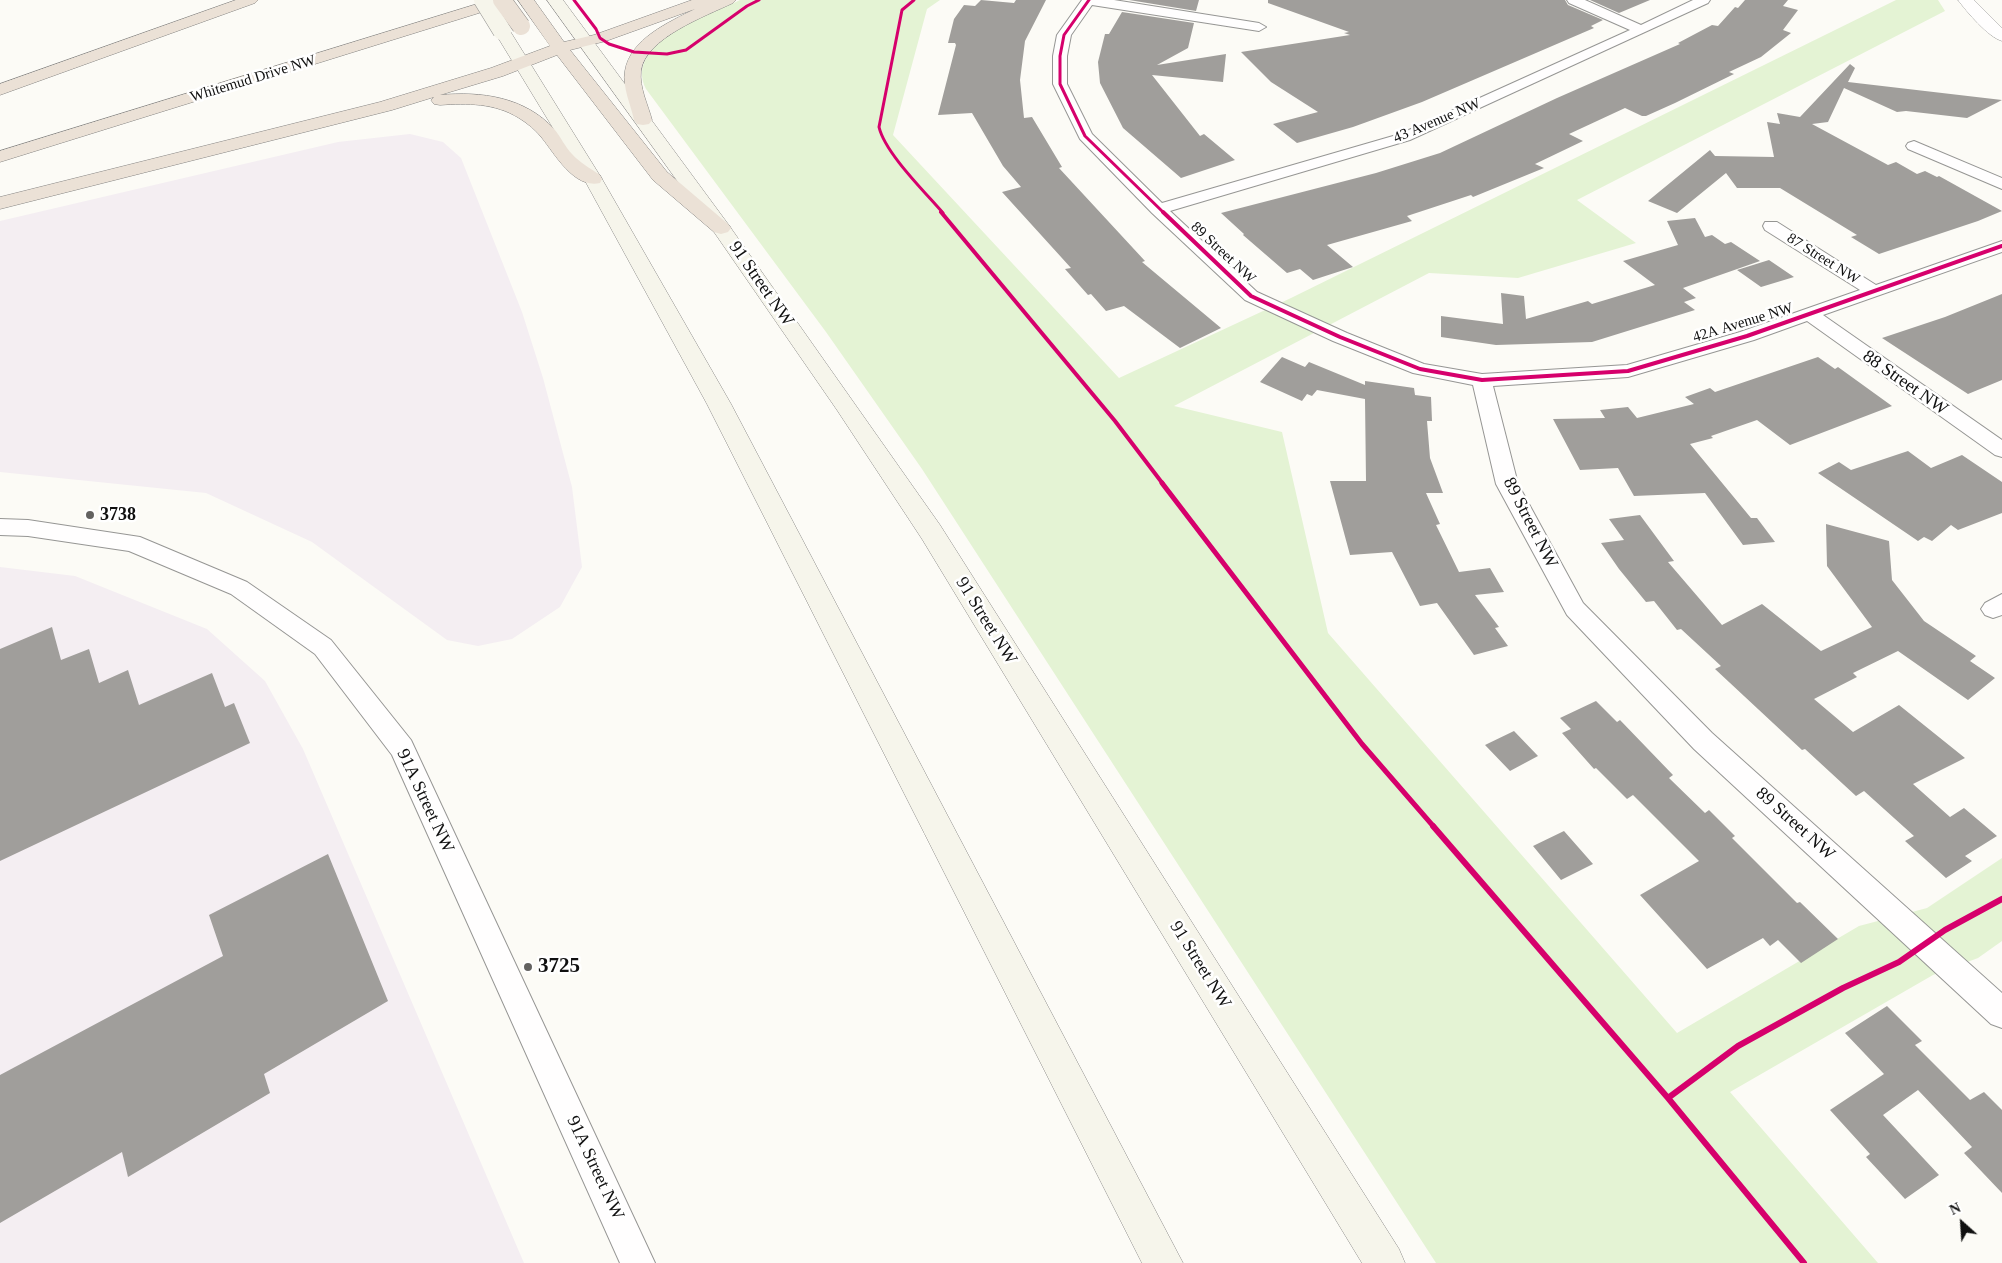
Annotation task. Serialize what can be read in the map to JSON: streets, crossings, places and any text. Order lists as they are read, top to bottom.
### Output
{
  "streets": {
    "highway": ["Whitemud Drive NW"],
    "main road": ["91 Street NW"],
    "street": [
      "43 Avenue NW",
      "89 Street NW",
      "87 Street NW",
      "42A Avenue NW",
      "88 Street NW",
      "91A Street NW"
    ]
  },
  "crossings": [
    ["43 Avenue NW", "89 Street NW"],
    ["89 Street NW", "42A Avenue NW"],
    ["87 Street NW", "42A Avenue NW"],
    ["42A Avenue NW", "88 Street NW"]
  ],
  "places": ["3738", "3725"],
  "north": "top left"
}
